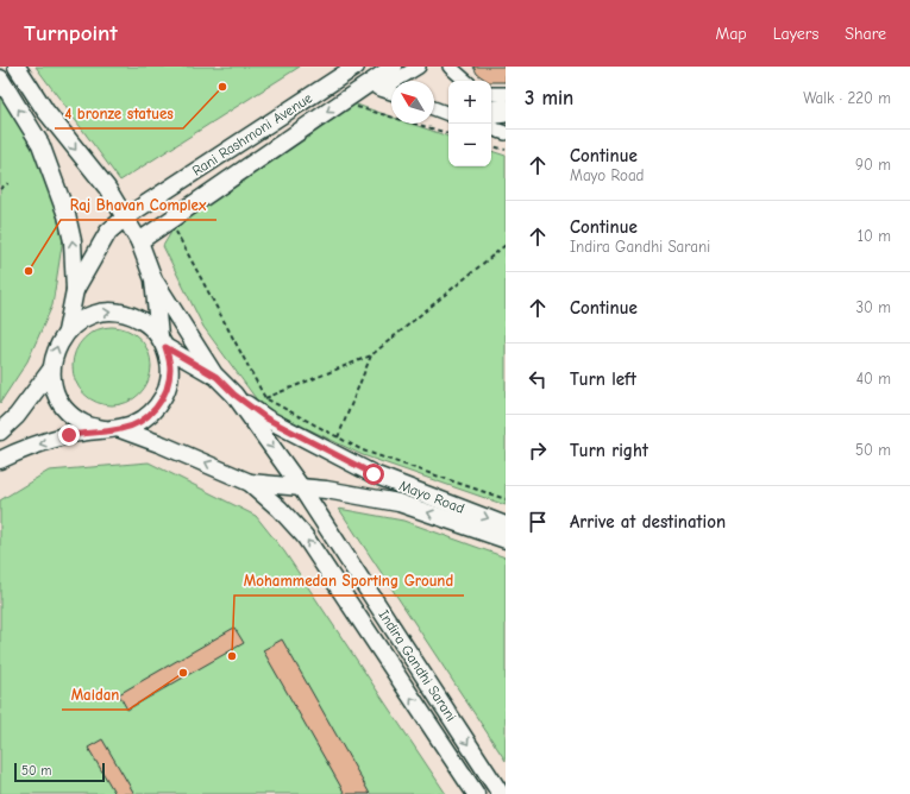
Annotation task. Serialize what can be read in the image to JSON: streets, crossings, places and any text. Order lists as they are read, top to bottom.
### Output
{
  "streets": {
    "main road": ["Rani Rashmoni Avenue", "Mayo Road", "Indira Gandhi Sarani"]
  },
  "crossings": [
    ["Mayo Road", "Indira Gandhi Sarani"]
  ],
  "places": [
    "4 bronze statues",
    "Raj Bhavan Complex",
    "Mohammedan Sporting Ground",
    "Maidan"
  ],
  "scale_bar": "50 m",
  "north": "top left",
  "page": {
    "header": "Turnpoint",
    "nav": ["Map", "Layers", "Share"],
    "heading": ["3 min", "Walk · 220 m"],
    "map_buttons": ["+", "−"],
    "list": [
      ["Continue", "Mayo Road", "90 m"],
      ["Continue", "Indira Gandhi Sarani", "10 m"],
      ["Continue", "30 m"],
      ["Turn left", "40 m"],
      ["Turn right", "50 m"],
      "Arrive at destination"
    ],
    "scale": "50 m"
  }
}
